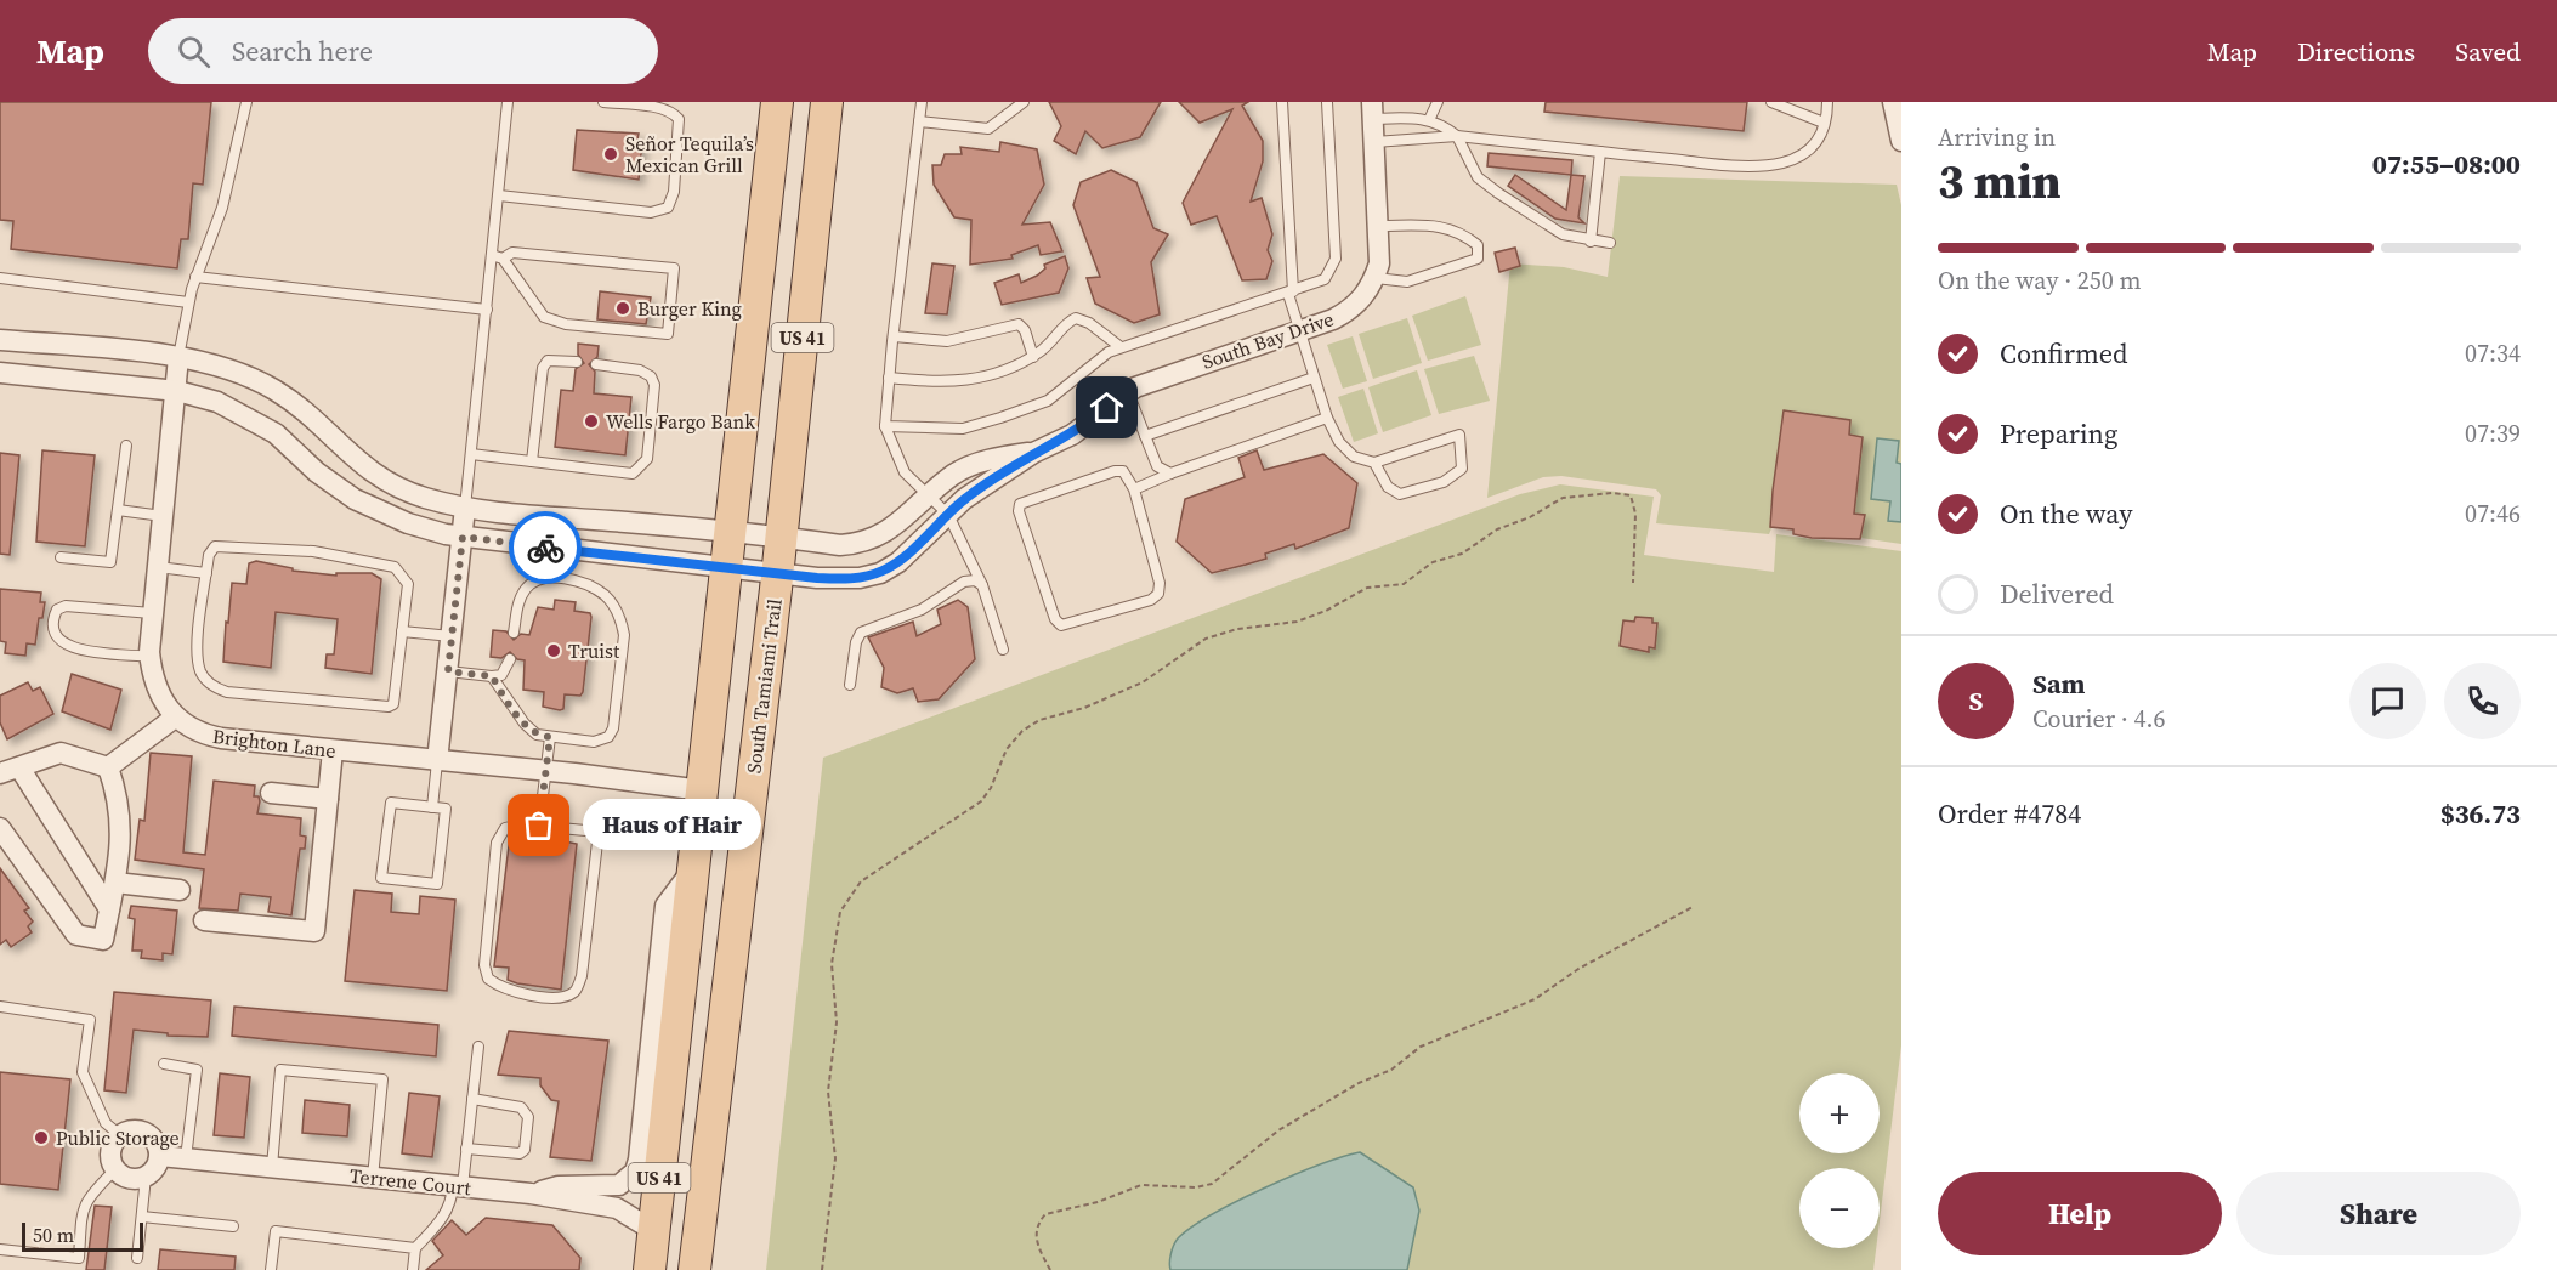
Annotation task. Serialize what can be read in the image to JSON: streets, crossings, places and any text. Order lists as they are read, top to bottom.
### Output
{
  "streets": {
    "main road": ["US 41", "South Tamiami Trail"],
    "street": ["South Bay Drive", "Brighton Lane", "Terrene Court"]
  },
  "crossings": [
    ["US 41", "South Bay Drive"],
    ["US 41", "Brighton Lane"],
    ["US 41", "Terrene Court"],
    ["South Bay Drive", "South Tamiami Trail"]
  ],
  "places": [
    "Señor Tequila’s Mexican Grill",
    "Burger King",
    "Wells Fargo Bank",
    "Truist",
    "Haus of Hair",
    "Public Storage"
  ],
  "scale_bar": "50 m",
  "page": {
    "header": "Map",
    "search": "Search here",
    "nav": ["Map", "Directions", "Saved"],
    "heading": ["3 min", "Arriving in", "07:55–08:00"],
    "panel": [
      "Sam",
      "Courier · 4.6",
      "Order #4784",
      "$36.73"
    ],
    "bar": "On the way · 250 m",
    "list": [
      ["Confirmed", "07:34"],
      ["Preparing", "07:39"],
      ["On the way", "07:46"],
      "Delivered"
    ],
    "round": "S",
    "bubble": "Haus of Hair",
    "map_buttons": ["+", "−"],
    "buttons": ["Help", "Share"],
    "scale": "50 m"
  }
}
